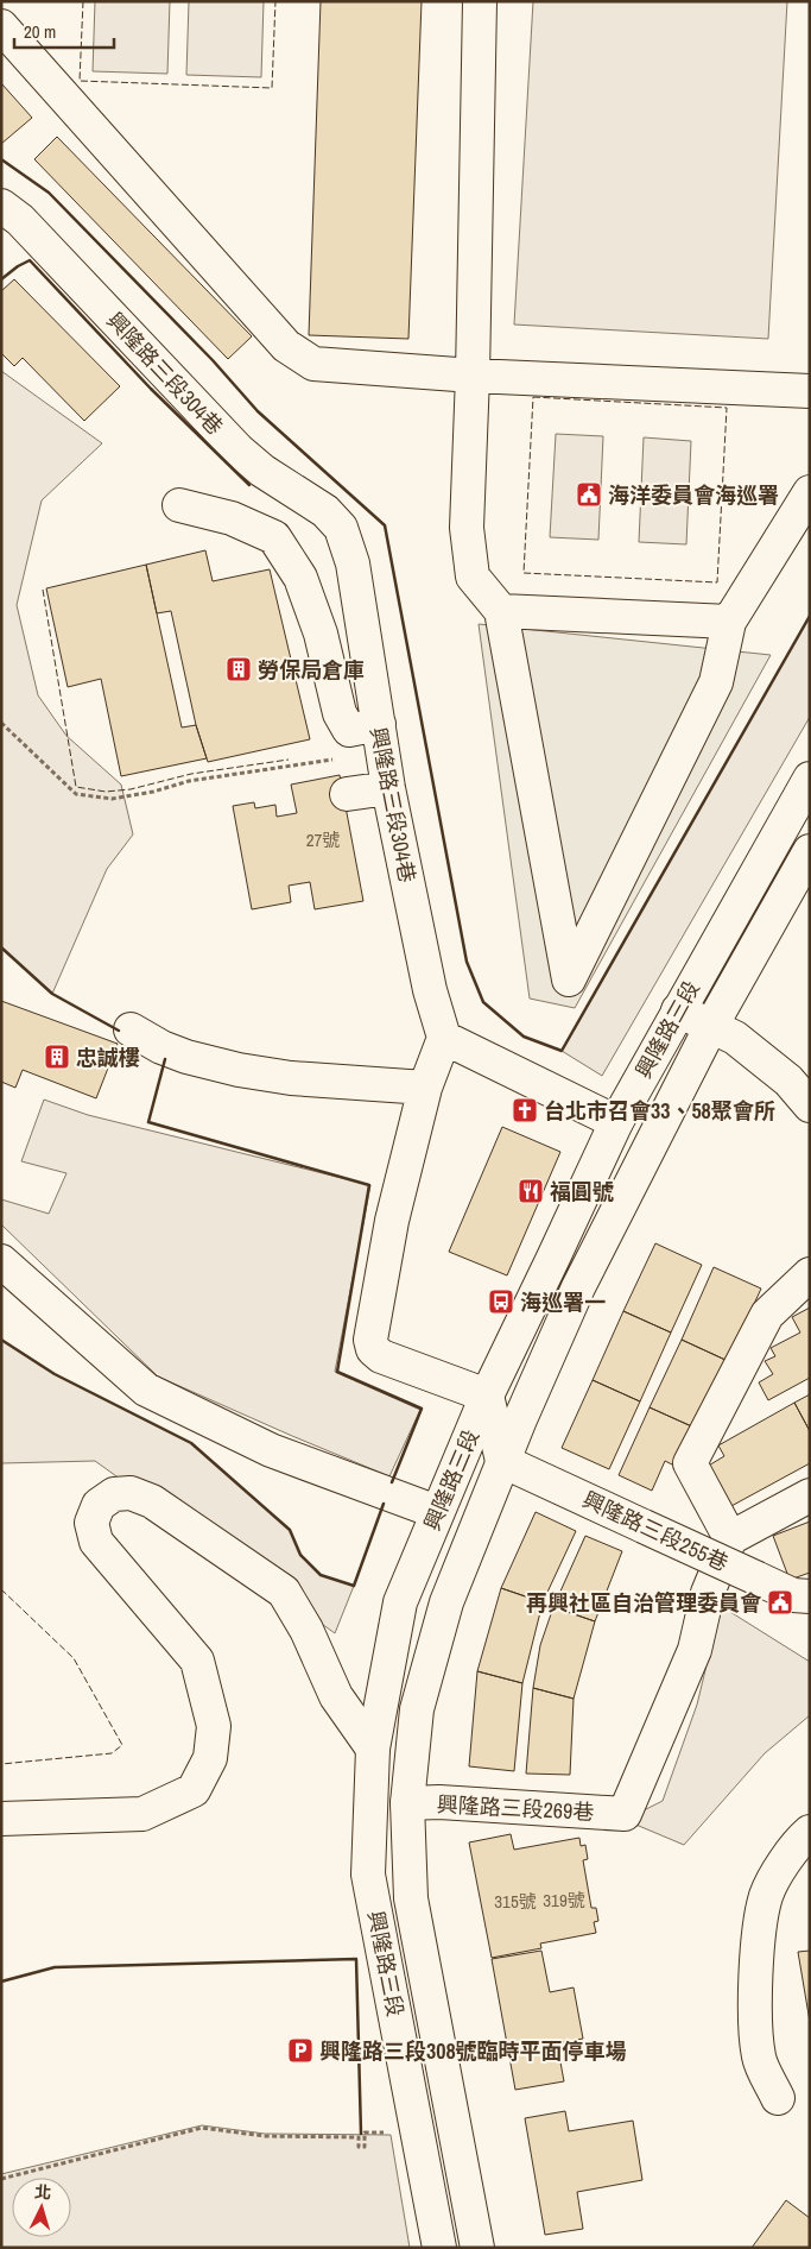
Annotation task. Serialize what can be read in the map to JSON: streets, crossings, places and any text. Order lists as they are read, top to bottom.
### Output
{
  "streets": {
    "main road": [
      "興隆路三段304巷",
      "興隆路三段",
      "興隆路三段255巷",
      "興隆路三段269巷"
    ]
  },
  "crossings": [
    ["興隆路三段", "興隆路三段255巷"],
    ["興隆路三段", "興隆路三段269巷"]
  ],
  "places": {
    "public building": ["海洋委員會海巡署", "再興社區自治管理委員會"],
    "building": ["勞保局倉庫", "忠誠樓"],
    "church": ["台北市召會33、58聚會所"],
    "restaurant": ["福圓號"],
    "bus stop": ["海巡署一"],
    "parking": ["興隆路三段308號臨時平面停車場"]
  },
  "house_numbers": ["27號", "319號", "315號"],
  "scale_bar": "20 m",
  "north": "top"
}
